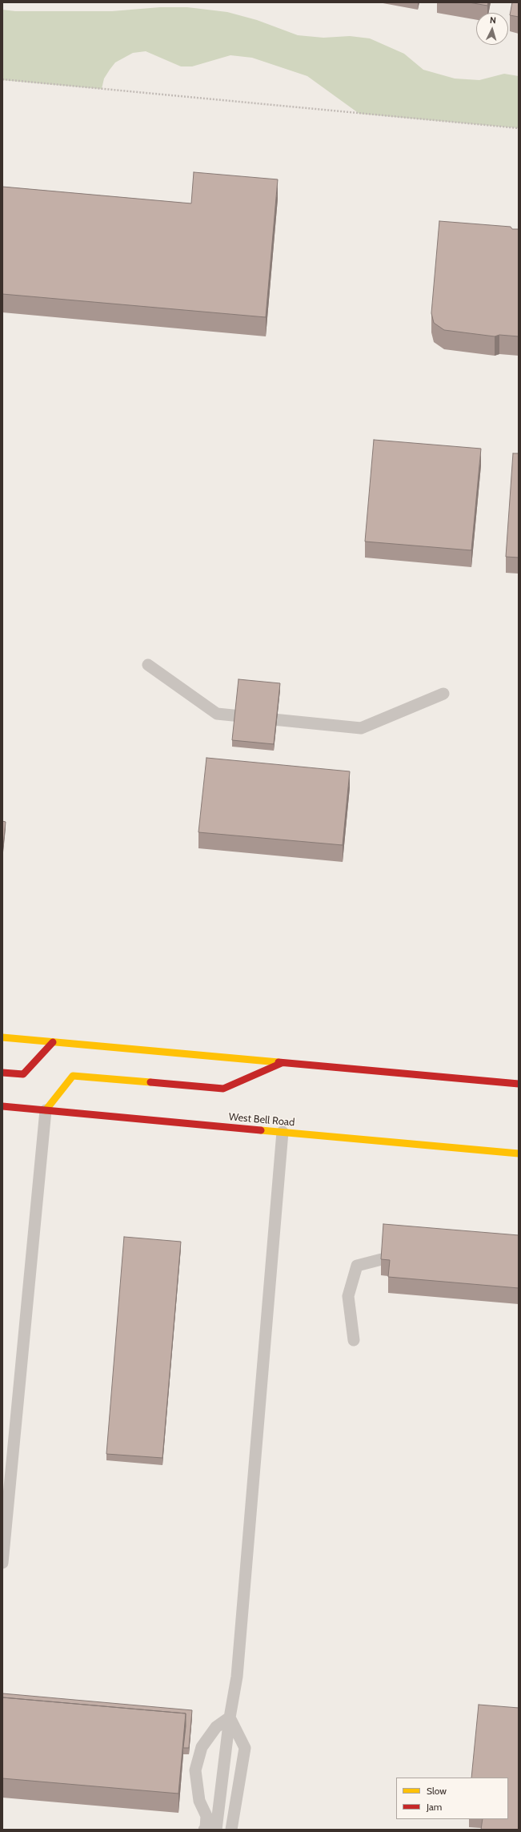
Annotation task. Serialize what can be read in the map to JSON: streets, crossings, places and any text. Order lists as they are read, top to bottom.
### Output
{
  "streets": {
    "main road": ["West Bell Road"]
  },
  "legend": ["Slow", "Jam"],
  "north": "top"
}
